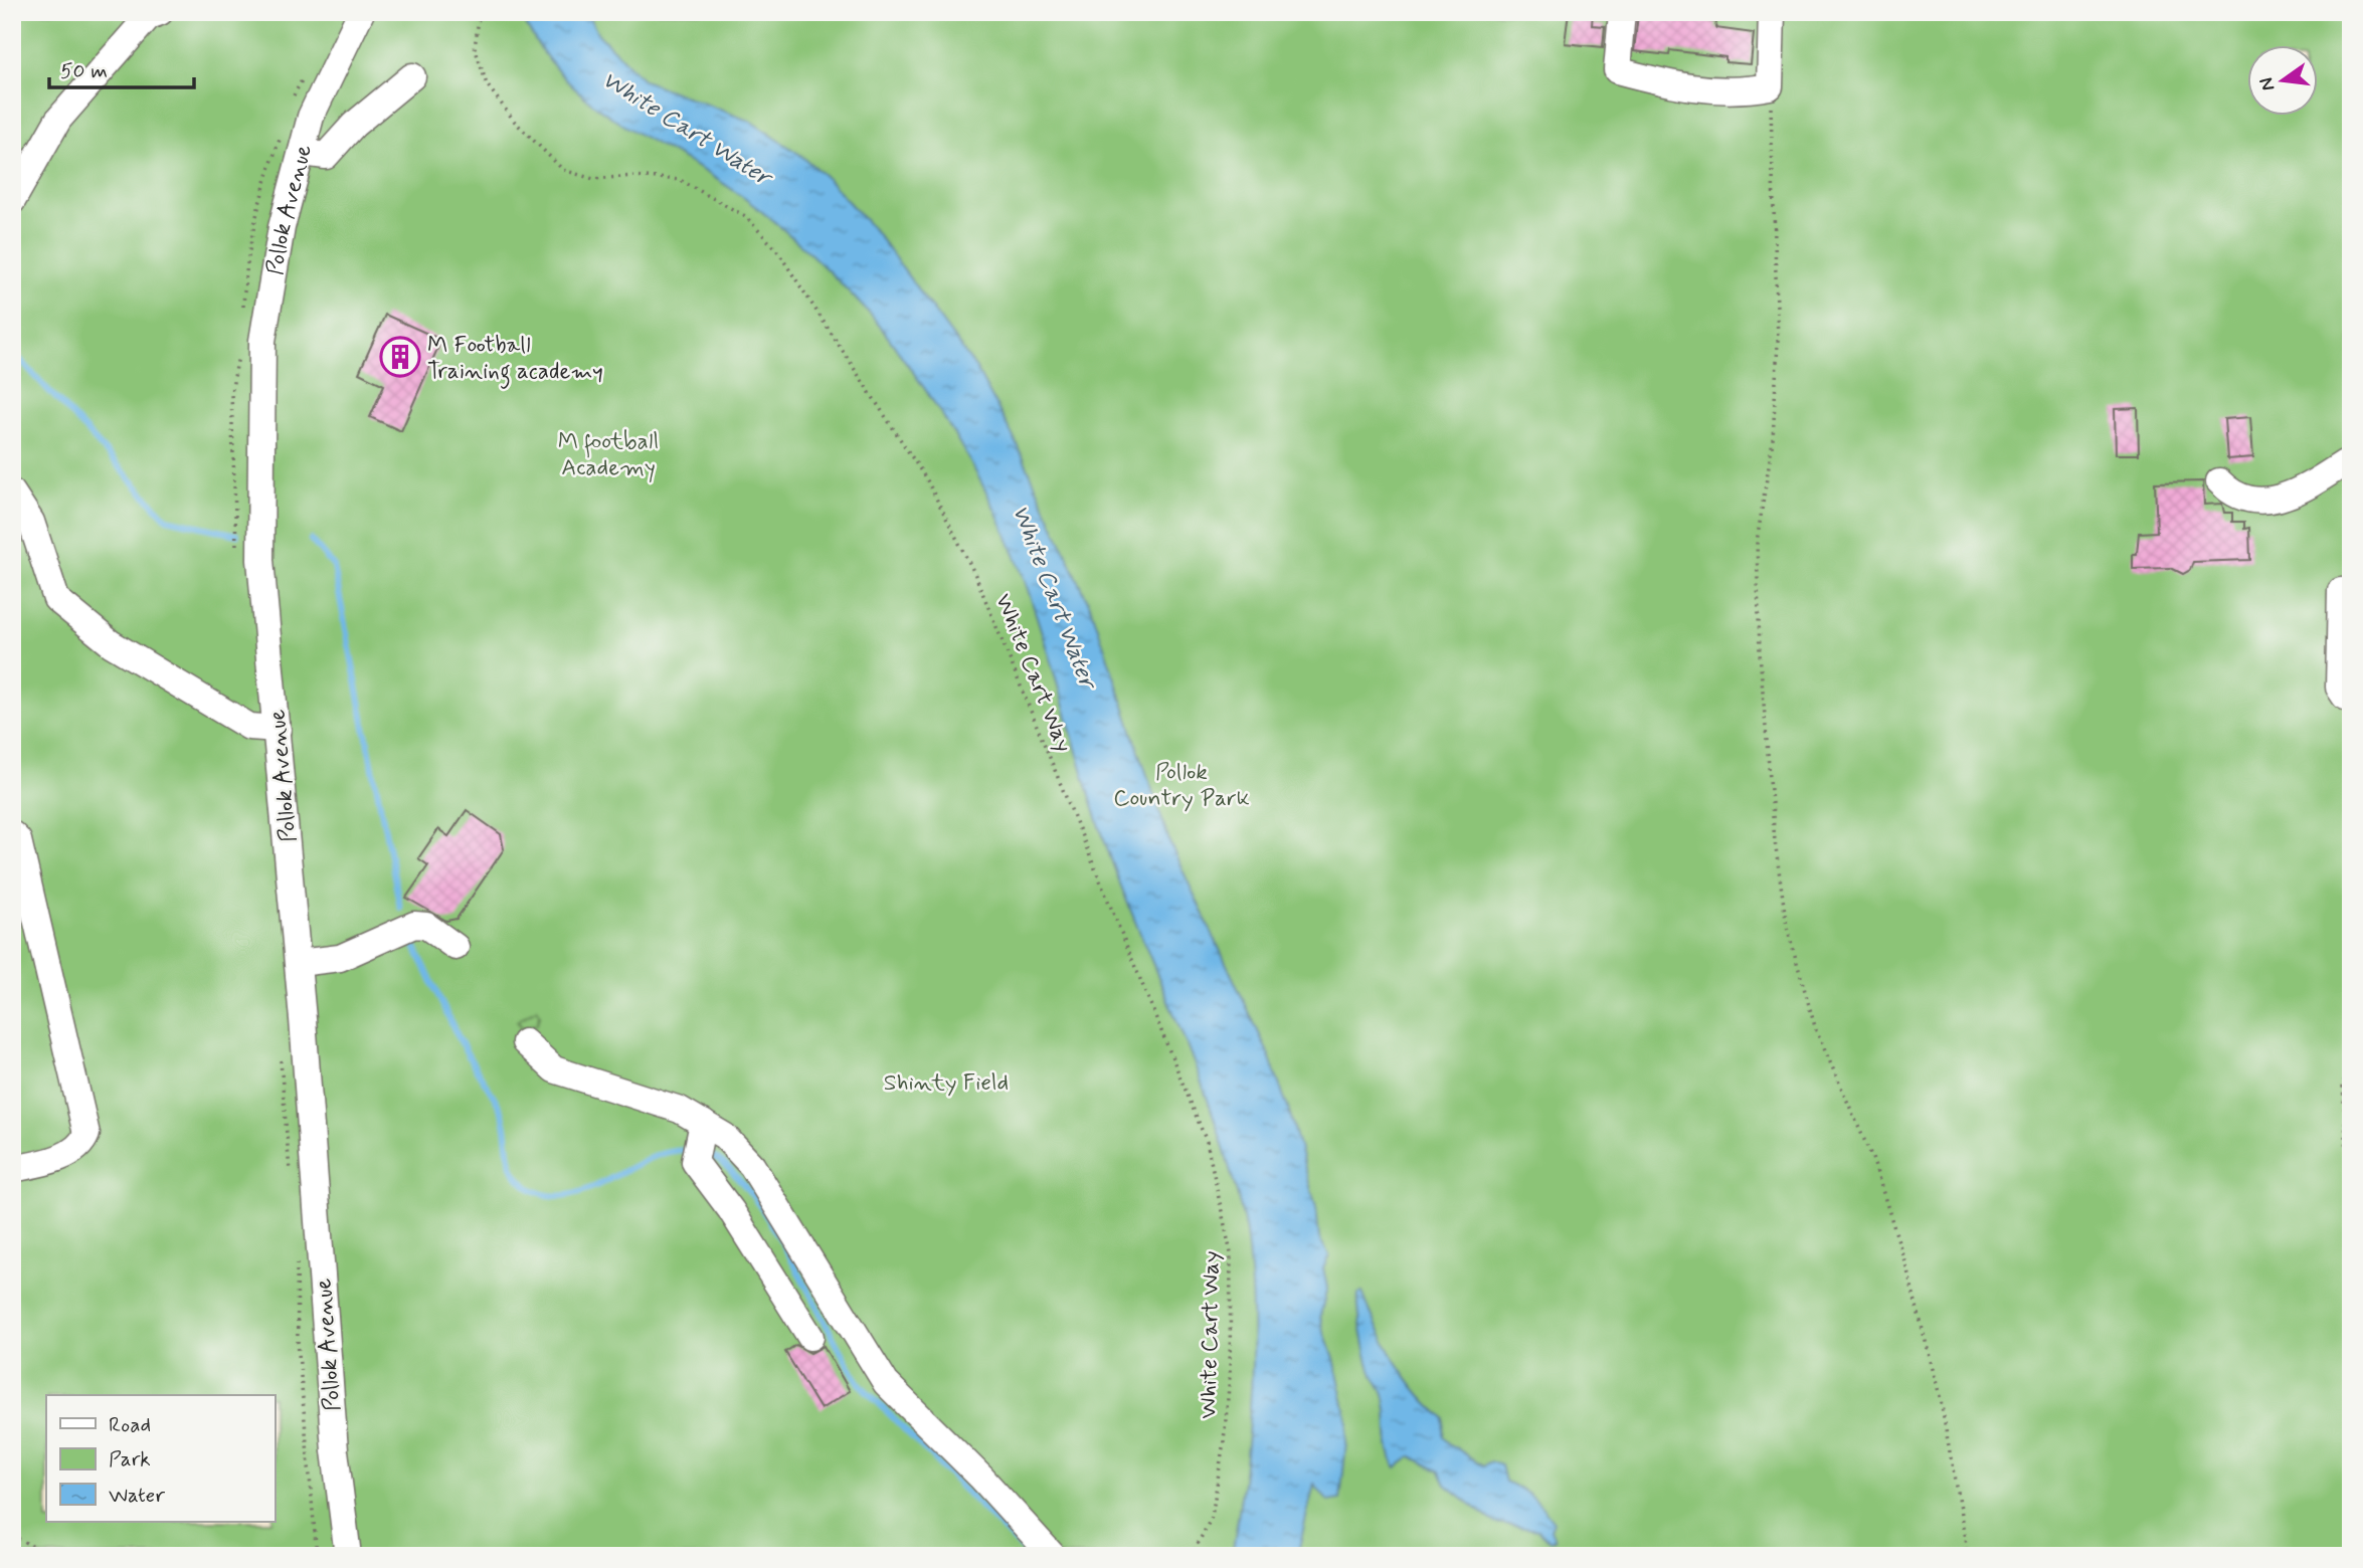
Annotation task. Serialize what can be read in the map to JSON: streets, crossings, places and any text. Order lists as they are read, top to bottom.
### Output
{
  "streets": {
    "street": ["Pollok Avenue"],
    "path": ["White Cart Way"]
  },
  "water": ["White Cart Water"],
  "parks": ["M football Academy", "Pollok Country Park", "Shinty Field"],
  "places": {
    "building": ["M Football Training academy"]
  },
  "legend": ["Road", "Park", "Water"],
  "scale_bar": "50 m",
  "north": "left"
}
